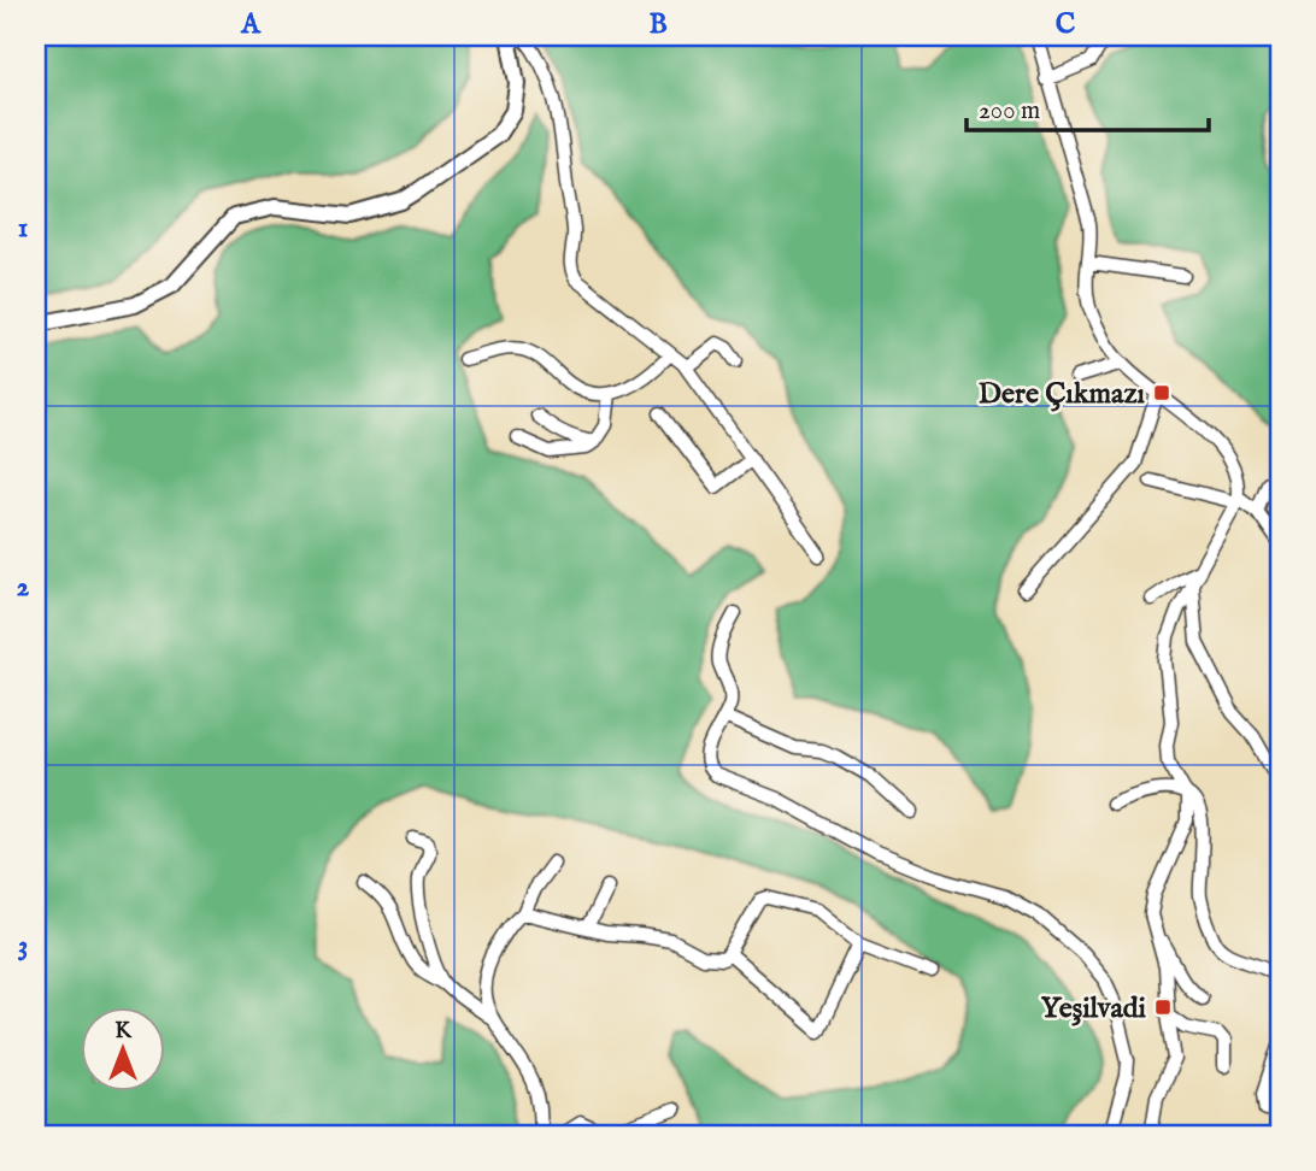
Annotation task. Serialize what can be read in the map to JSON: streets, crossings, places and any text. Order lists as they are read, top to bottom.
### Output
{
  "places": {
    "transit": ["Dere Çıkmazı", "Yeşilvadi"]
  },
  "scale_bar": "200 m",
  "north": "top",
  "grid": {
    "columns": ["A", "B", "C"],
    "rows": ["1", "2", "3"]
  }
}
